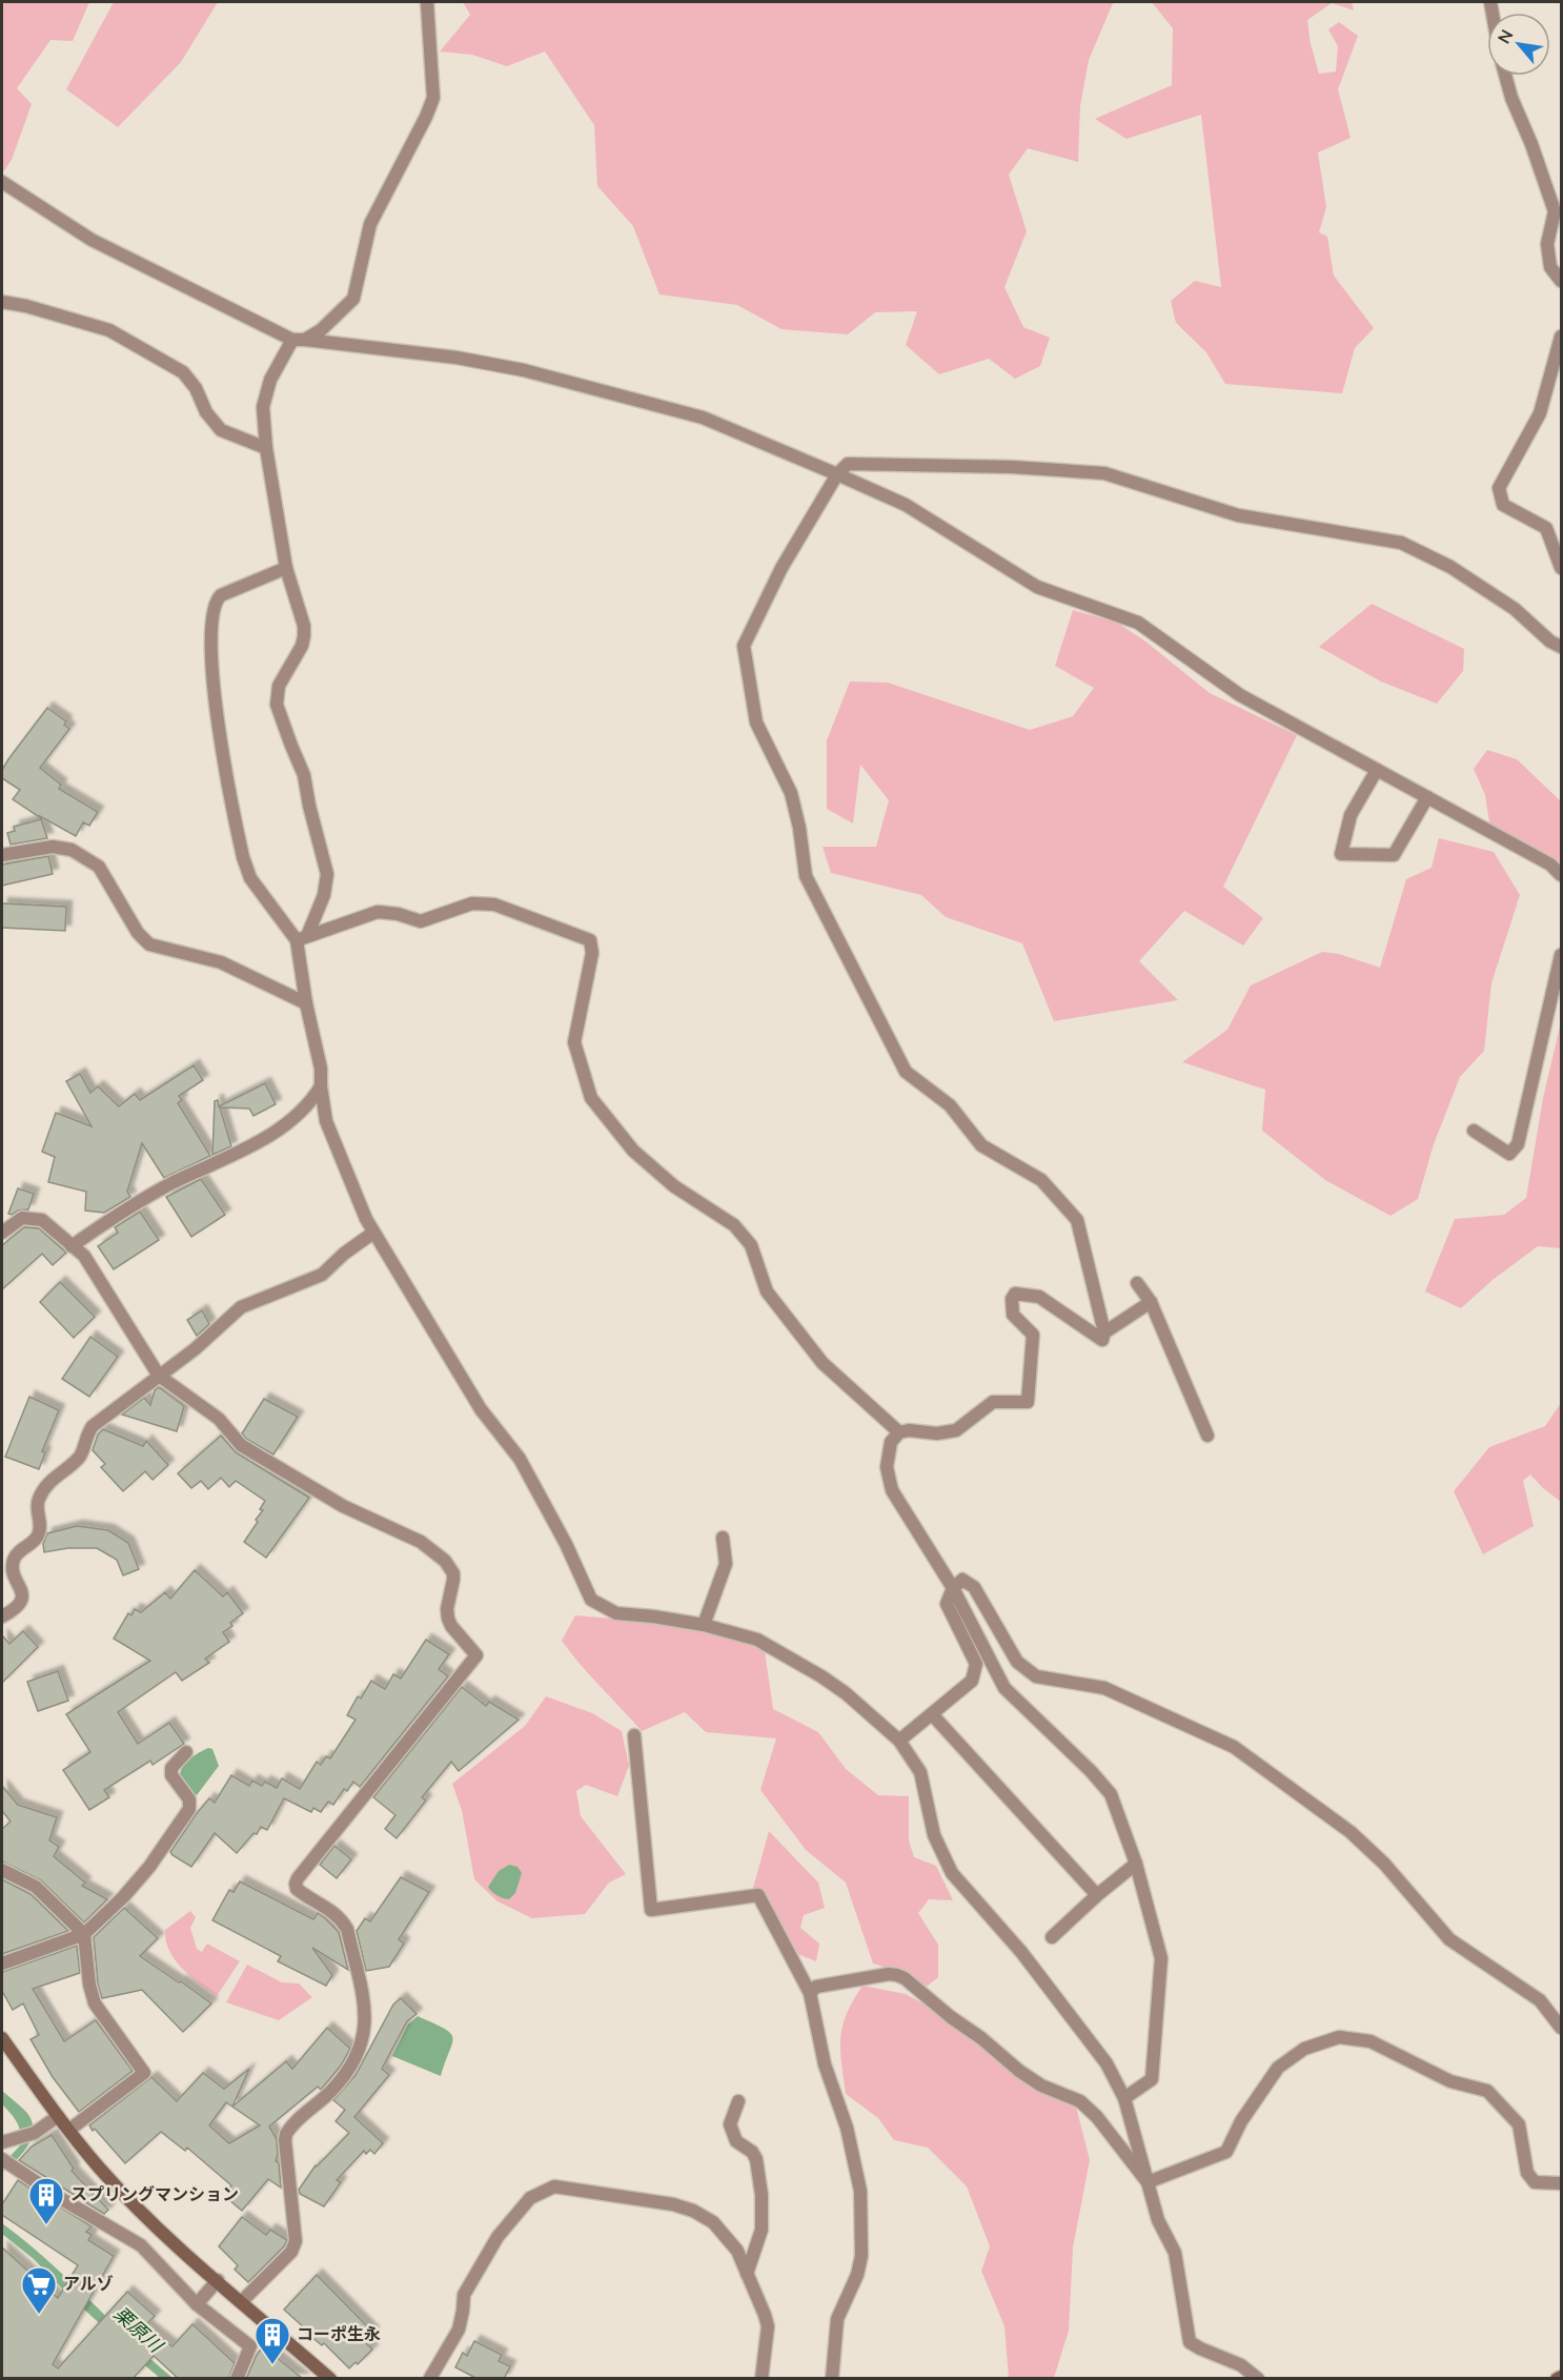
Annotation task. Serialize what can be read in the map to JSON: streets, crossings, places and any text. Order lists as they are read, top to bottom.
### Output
{
  "water": ["栗原川"],
  "places": {
    "building": ["スプリングマンション", "コーポ生永"],
    "supermarket": ["アルゾ"]
  },
  "north": "top left"
}
